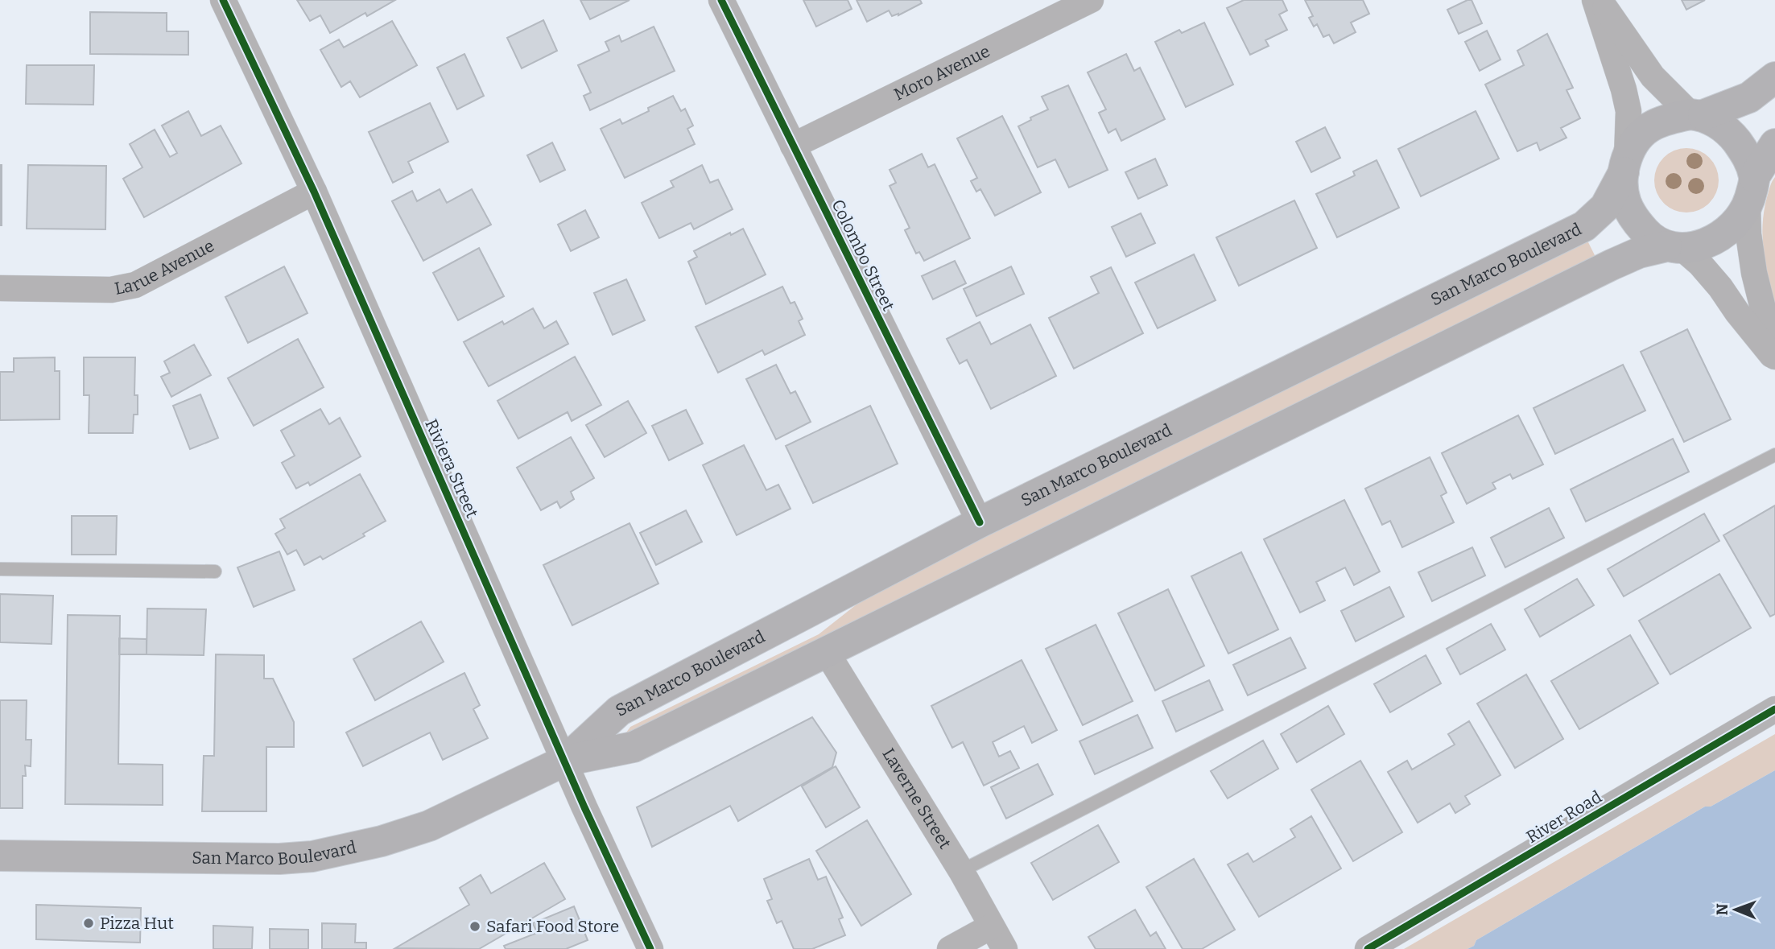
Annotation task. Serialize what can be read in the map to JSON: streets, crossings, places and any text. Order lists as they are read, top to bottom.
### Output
{
  "streets": {
    "main road": ["San Marco Boulevard"],
    "street": [
      "Moro Avenue",
      "Colombo Street",
      "Larue Avenue",
      "Riviera Street",
      "Laverne Street",
      "River Road"
    ]
  },
  "crossings": [
    ["Moro Avenue", "Colombo Street"],
    ["Colombo Street", "San Marco Boulevard"],
    ["San Marco Boulevard", "Riviera Street"],
    ["San Marco Boulevard", "Laverne Street"],
    ["Larue Avenue", "Riviera Street"]
  ],
  "places": ["Pizza Hut", "Safari Food Store"],
  "north": "left"
}
